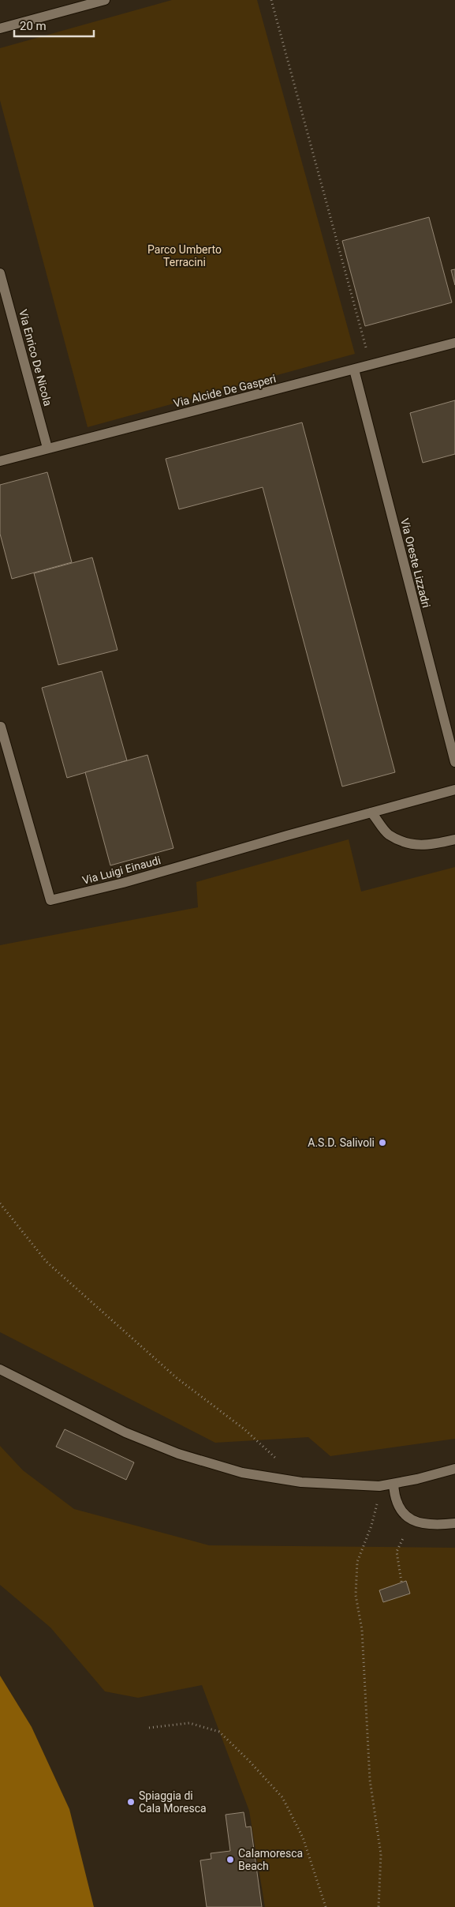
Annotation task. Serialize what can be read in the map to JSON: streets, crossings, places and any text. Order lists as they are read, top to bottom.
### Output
{
  "streets": {
    "street": [
      "Via Enrico De Nicola",
      "Via Alcide De Gasperi",
      "Via Oreste Lizzadri",
      "Via Luigi Einaudi"
    ]
  },
  "crossings": [
    ["Via Enrico De Nicola", "Via Alcide De Gasperi"],
    ["Via Alcide De Gasperi", "Via Oreste Lizzadri"]
  ],
  "parks": ["Parco Umberto Terracini"],
  "places": ["A.S.D. Salivoli", "Spiaggia di Cala Moresca", "Calamoresca Beach"],
  "scale_bar": "20 m"
}
